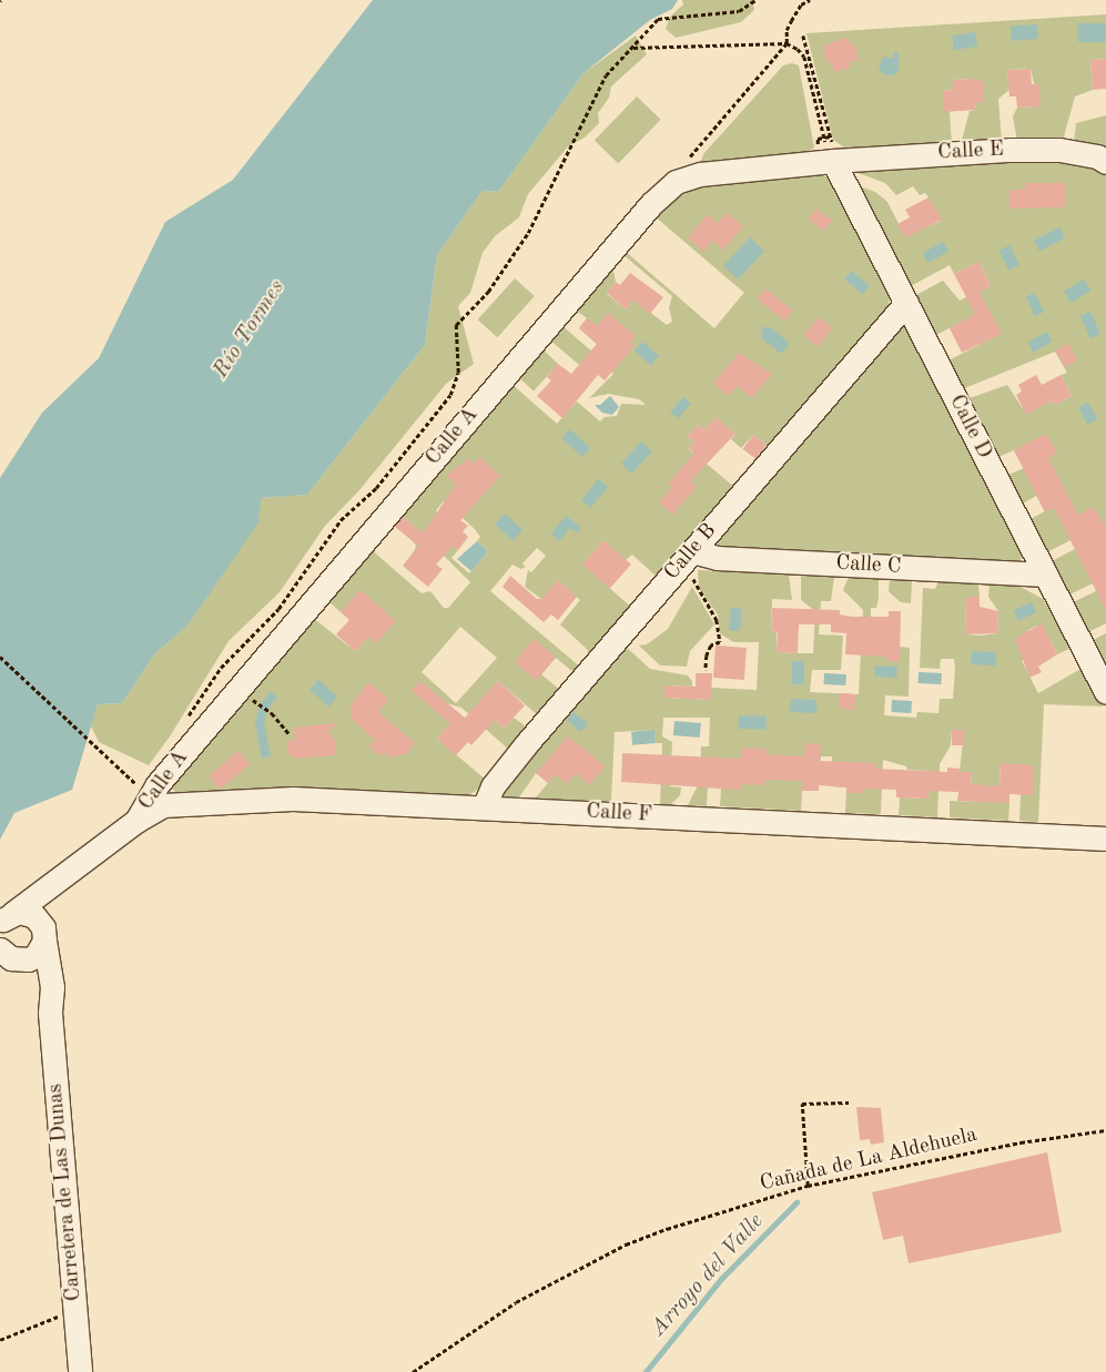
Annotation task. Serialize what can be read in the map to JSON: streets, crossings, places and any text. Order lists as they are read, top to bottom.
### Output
{
  "streets": {
    "street": [
      "Calle E",
      "Calle D",
      "Calle A",
      "Calle B",
      "Calle C",
      "Calle F",
      "Carretera de Las Dunas"
    ],
    "path": ["Cañada de La Aldehuela"]
  },
  "crossings": [
    ["Calle E", "Calle D"],
    ["Calle E", "Calle A"],
    ["Calle D", "Calle A"],
    ["Calle D", "Calle B"],
    ["Calle D", "Calle C"],
    ["Calle A", "Calle F"],
    ["Calle A", "Carretera de Las Dunas"],
    ["Calle B", "Calle C"],
    ["Calle B", "Calle F"],
    ["Calle F", "Carretera de Las Dunas"]
  ],
  "water": ["Río Tormes", "Arroyo del Valle"]
}
